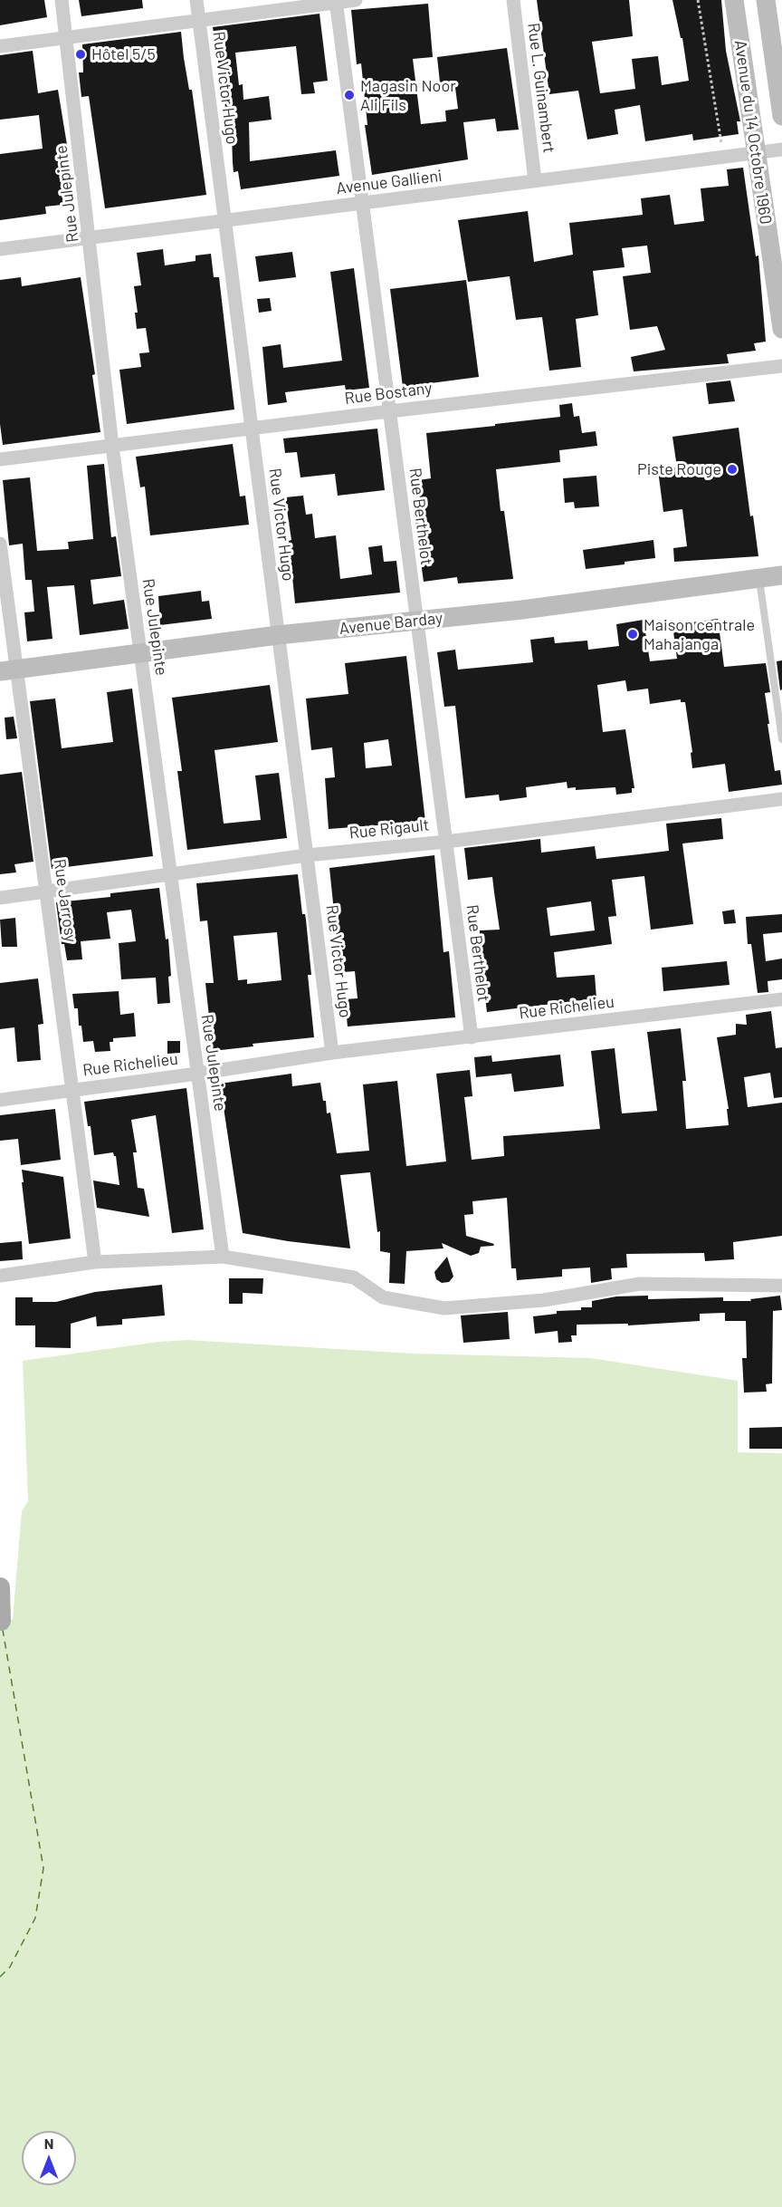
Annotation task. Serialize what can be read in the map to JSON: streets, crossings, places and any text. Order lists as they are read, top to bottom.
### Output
{
  "streets": {
    "main road": ["Avenue du 14 Octobre 1960", "Avenue Barday"],
    "street": [
      "Rue Victor Hugo",
      "Rue L. Guinambert",
      "Avenue Gallieni",
      "Rue Julepinte",
      "Rue Bostany",
      "Rue Berthelot",
      "Rue Rigault",
      "Rue Jarrosy",
      "Rue Richelieu"
    ]
  },
  "crossings": [
    ["Rue Victor Hugo", "Avenue Gallieni"],
    ["Rue Victor Hugo", "Rue Bostany"],
    ["Rue Victor Hugo", "Avenue Barday"],
    ["Rue Victor Hugo", "Rue Rigault"],
    ["Rue Victor Hugo", "Rue Richelieu"],
    ["Rue L. Guinambert", "Avenue Gallieni"],
    ["Avenue du 14 Octobre 1960", "Avenue Gallieni"],
    ["Avenue Gallieni", "Rue Julepinte"],
    ["Avenue Gallieni", "Rue Berthelot"],
    ["Rue Julepinte", "Rue Bostany"],
    ["Rue Julepinte", "Avenue Barday"],
    ["Rue Julepinte", "Rue Rigault"],
    ["Rue Julepinte", "Rue Richelieu"],
    ["Rue Bostany", "Rue Berthelot"],
    ["Rue Berthelot", "Avenue Barday"],
    ["Rue Berthelot", "Rue Rigault"],
    ["Rue Berthelot", "Rue Richelieu"],
    ["Avenue Barday", "Rue Jarrosy"],
    ["Rue Rigault", "Rue Jarrosy"],
    ["Rue Jarrosy", "Rue Richelieu"]
  ],
  "places": [
    "Hôtel 5/5",
    "Magasin Noor Ali Fils",
    "Piste Rouge",
    "Maison centrale Mahajanga"
  ],
  "north": "top"
}
